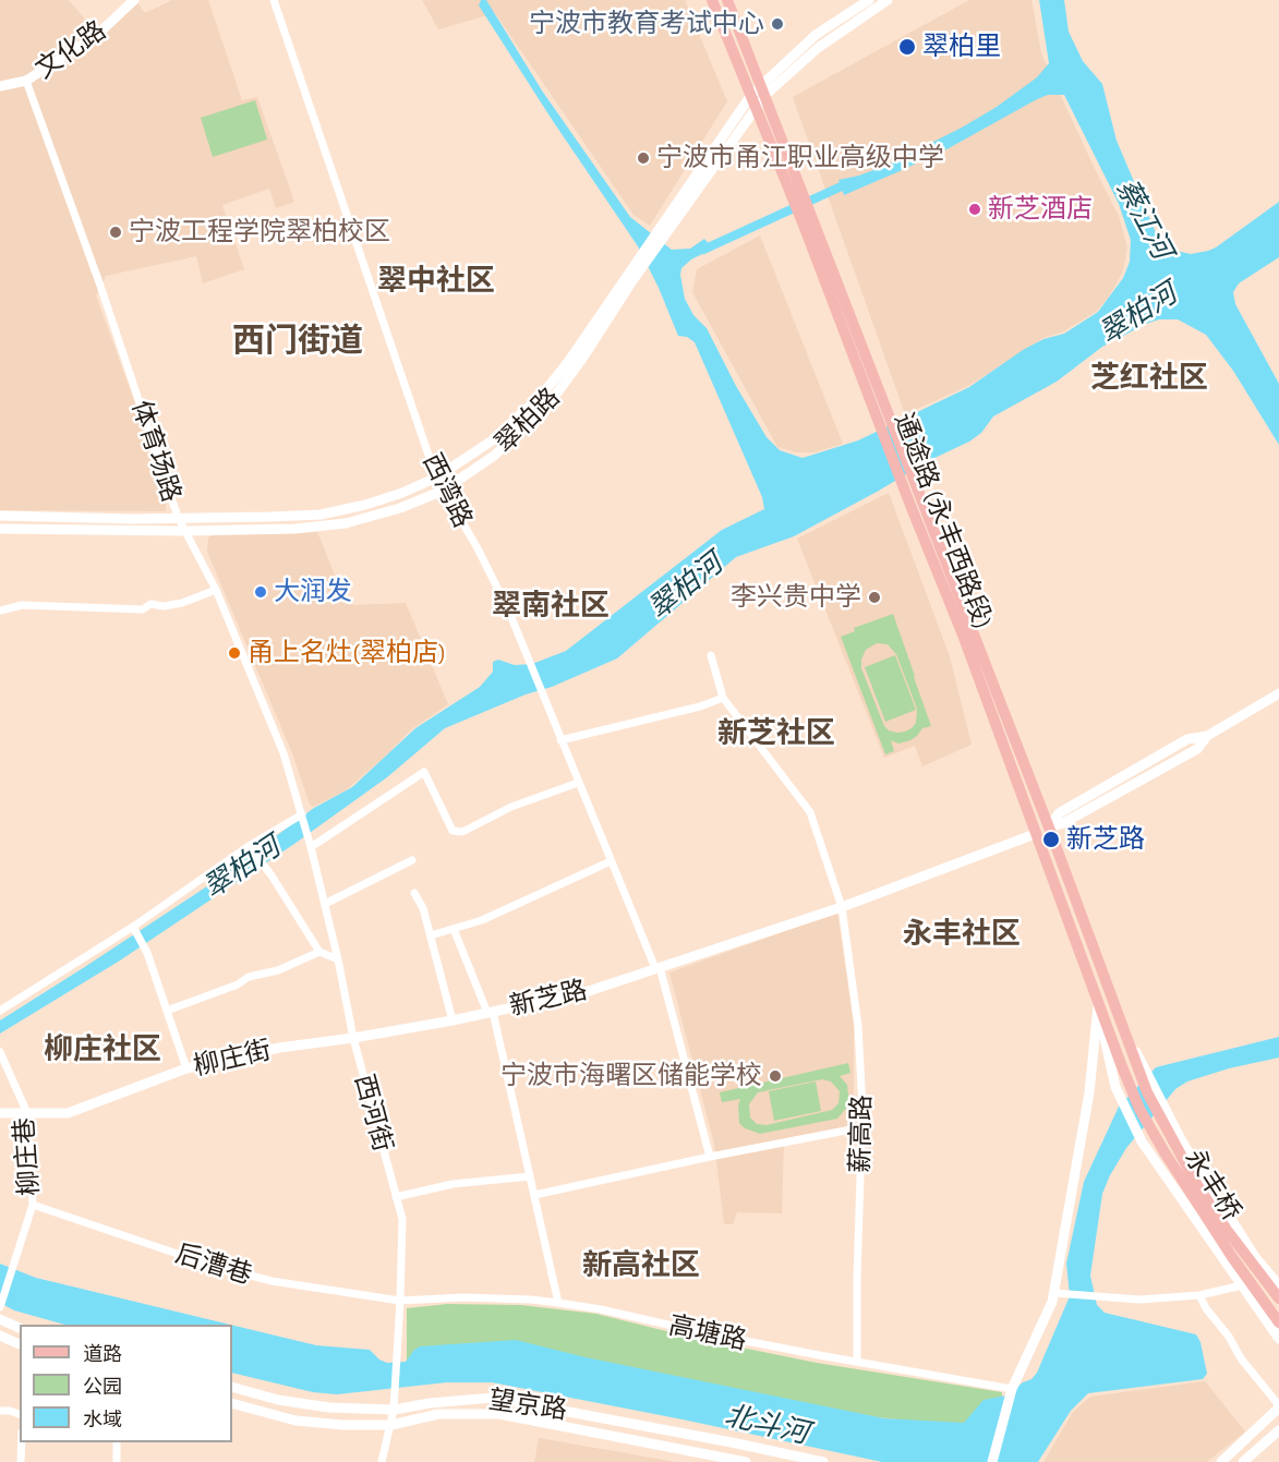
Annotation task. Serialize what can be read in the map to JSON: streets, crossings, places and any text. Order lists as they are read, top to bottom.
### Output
{
  "streets": {
    "main road": [
      "文化路",
      "翠柏路",
      "通途路 (永丰西路段)",
      "新芝路",
      "柳庄街",
      "永丰桥",
      "望京路"
    ],
    "street": [
      "体育场路",
      "西湾路",
      "西河街",
      "薪高路",
      "柳庄巷",
      "后漕巷",
      "高塘路"
    ]
  },
  "crossings": [
    ["文化路", "体育场路"],
    ["翠柏路", "体育场路"],
    ["翠柏路", "西湾路"],
    ["翠柏路", "通途路 (永丰西路段)"],
    ["体育场路", "西河街"],
    ["西湾路", "新芝路"],
    ["通途路 (永丰西路段)", "新芝路"],
    ["通途路 (永丰西路段)", "永丰桥"],
    ["新芝路", "柳庄街"],
    ["新芝路", "西河街"],
    ["新芝路", "薪高路"],
    ["柳庄街", "西河街"],
    ["柳庄街", "柳庄巷"],
    ["西河街", "后漕巷"],
    ["西河街", "高塘路"],
    ["西河街", "望京路"],
    ["薪高路", "高塘路"],
    ["柳庄巷", "后漕巷"],
    ["后漕巷", "高塘路"]
  ],
  "districts": [
    "翠中社区",
    "西门街道",
    "芝红社区",
    "翠南社区",
    "新芝社区",
    "永丰社区",
    "柳庄社区",
    "新高社区"
  ],
  "water": ["蔡江河", "翠柏河", "北斗河"],
  "places": [
    "宁波市教育考试中心",
    "翠柏里",
    "宁波市甬江职业高级中学",
    "新芝酒店",
    "宁波工程学院翠柏校区",
    "大润发",
    "李兴贵中学",
    "甬上名灶(翠柏店)",
    "新芝路",
    "宁波市海曙区储能学校"
  ],
  "legend": ["道路", "公园", "水域"]
}
